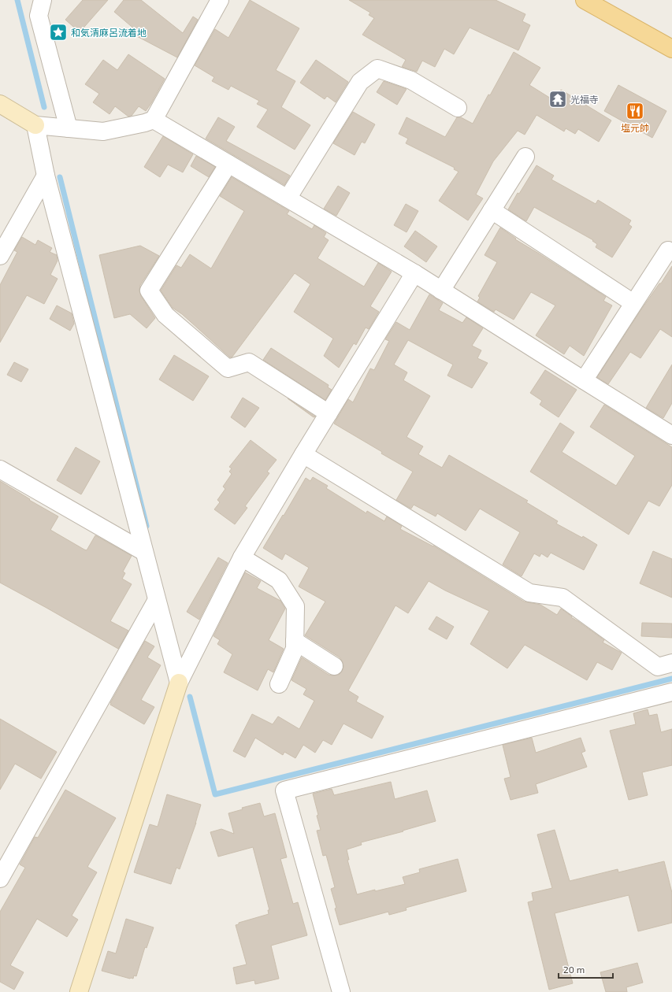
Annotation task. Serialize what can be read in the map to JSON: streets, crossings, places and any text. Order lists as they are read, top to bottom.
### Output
{
  "places": {
    "place": ["和気清麻呂流着地"],
    "temple": ["光福寺"],
    "restaurant": ["塩元帥"]
  },
  "scale_bar": "20 m"
}
